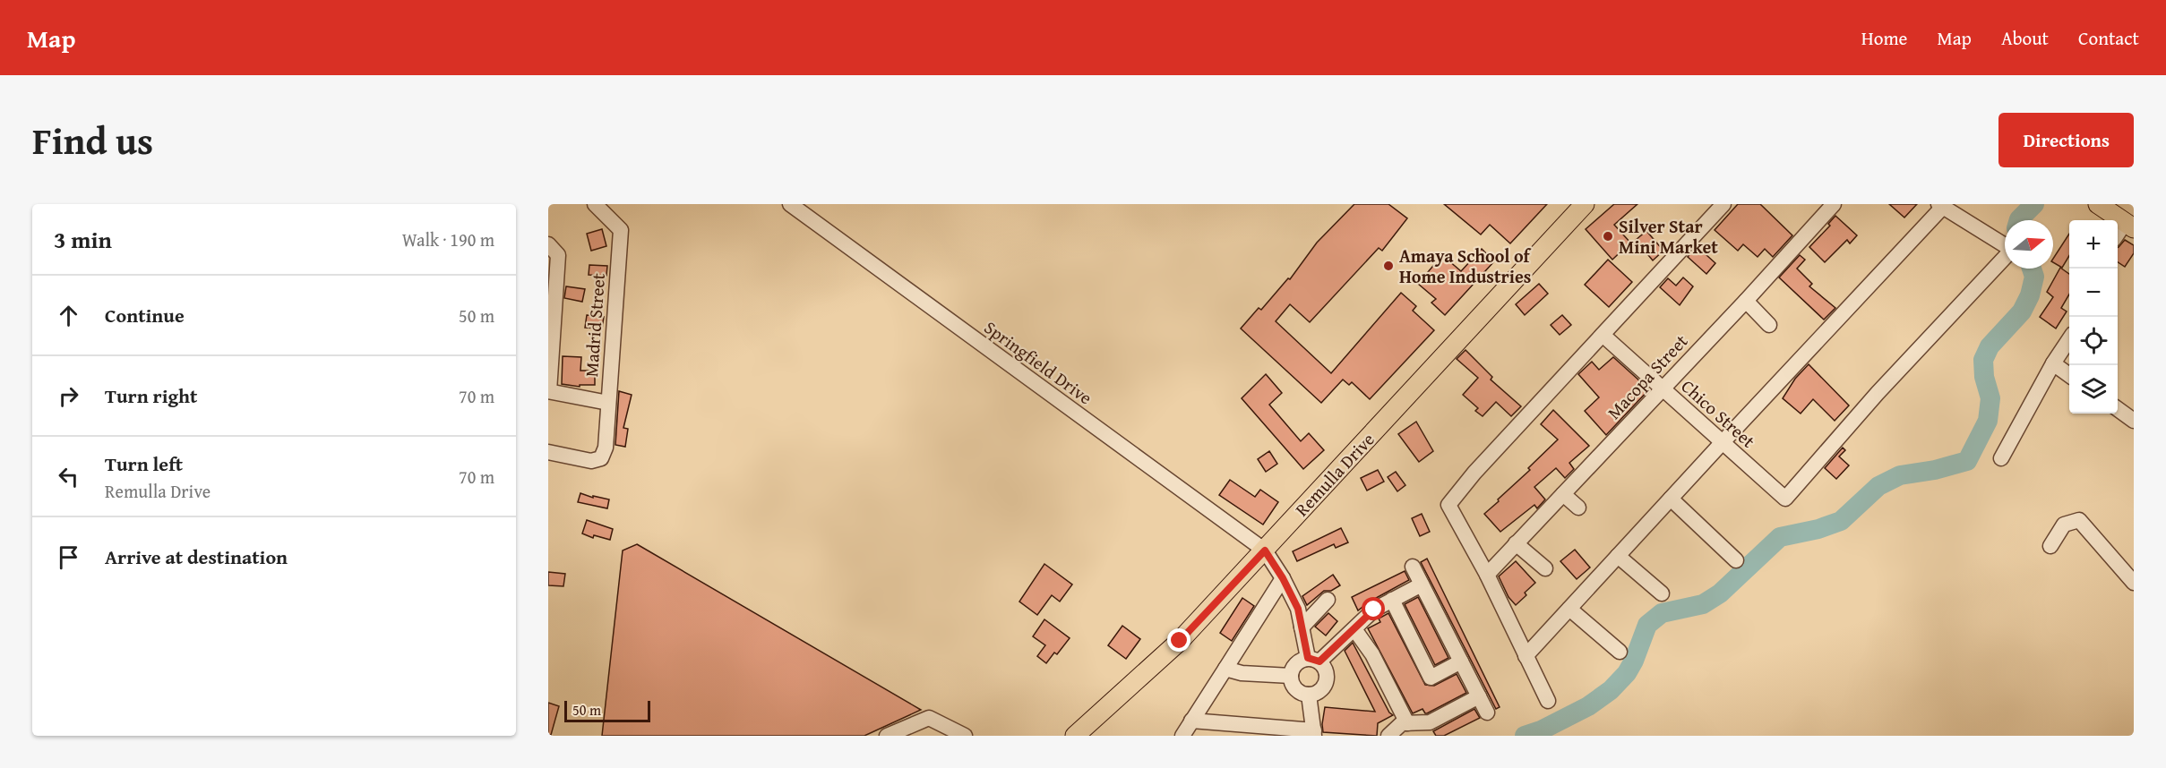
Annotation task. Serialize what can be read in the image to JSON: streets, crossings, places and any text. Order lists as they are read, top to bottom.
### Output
{
  "streets": {
    "main road": ["Remulla Drive"],
    "street": [
      "Madrid Street",
      "Springfield Drive",
      "Macopa Street",
      "Chico Street"
    ]
  },
  "crossings": [
    ["Springfield Drive", "Remulla Drive"],
    ["Macopa Street", "Chico Street"]
  ],
  "places": ["Silver Star Mini Market", "Amaya School of Home Industries"],
  "scale_bar": "50 m",
  "north": "right",
  "page": {
    "header": "Map",
    "nav": [
      "Home",
      "Map",
      "About",
      "Contact"
    ],
    "title": "Find us",
    "buttons": "Directions",
    "heading": ["3 min", "Walk · 190 m"],
    "map_buttons": ["+", "−"],
    "list": [
      ["Continue", "50 m"],
      ["Turn right", "70 m"],
      ["Turn left", "Remulla Drive", "70 m"],
      "Arrive at destination"
    ],
    "scale": "50 m"
  }
}
